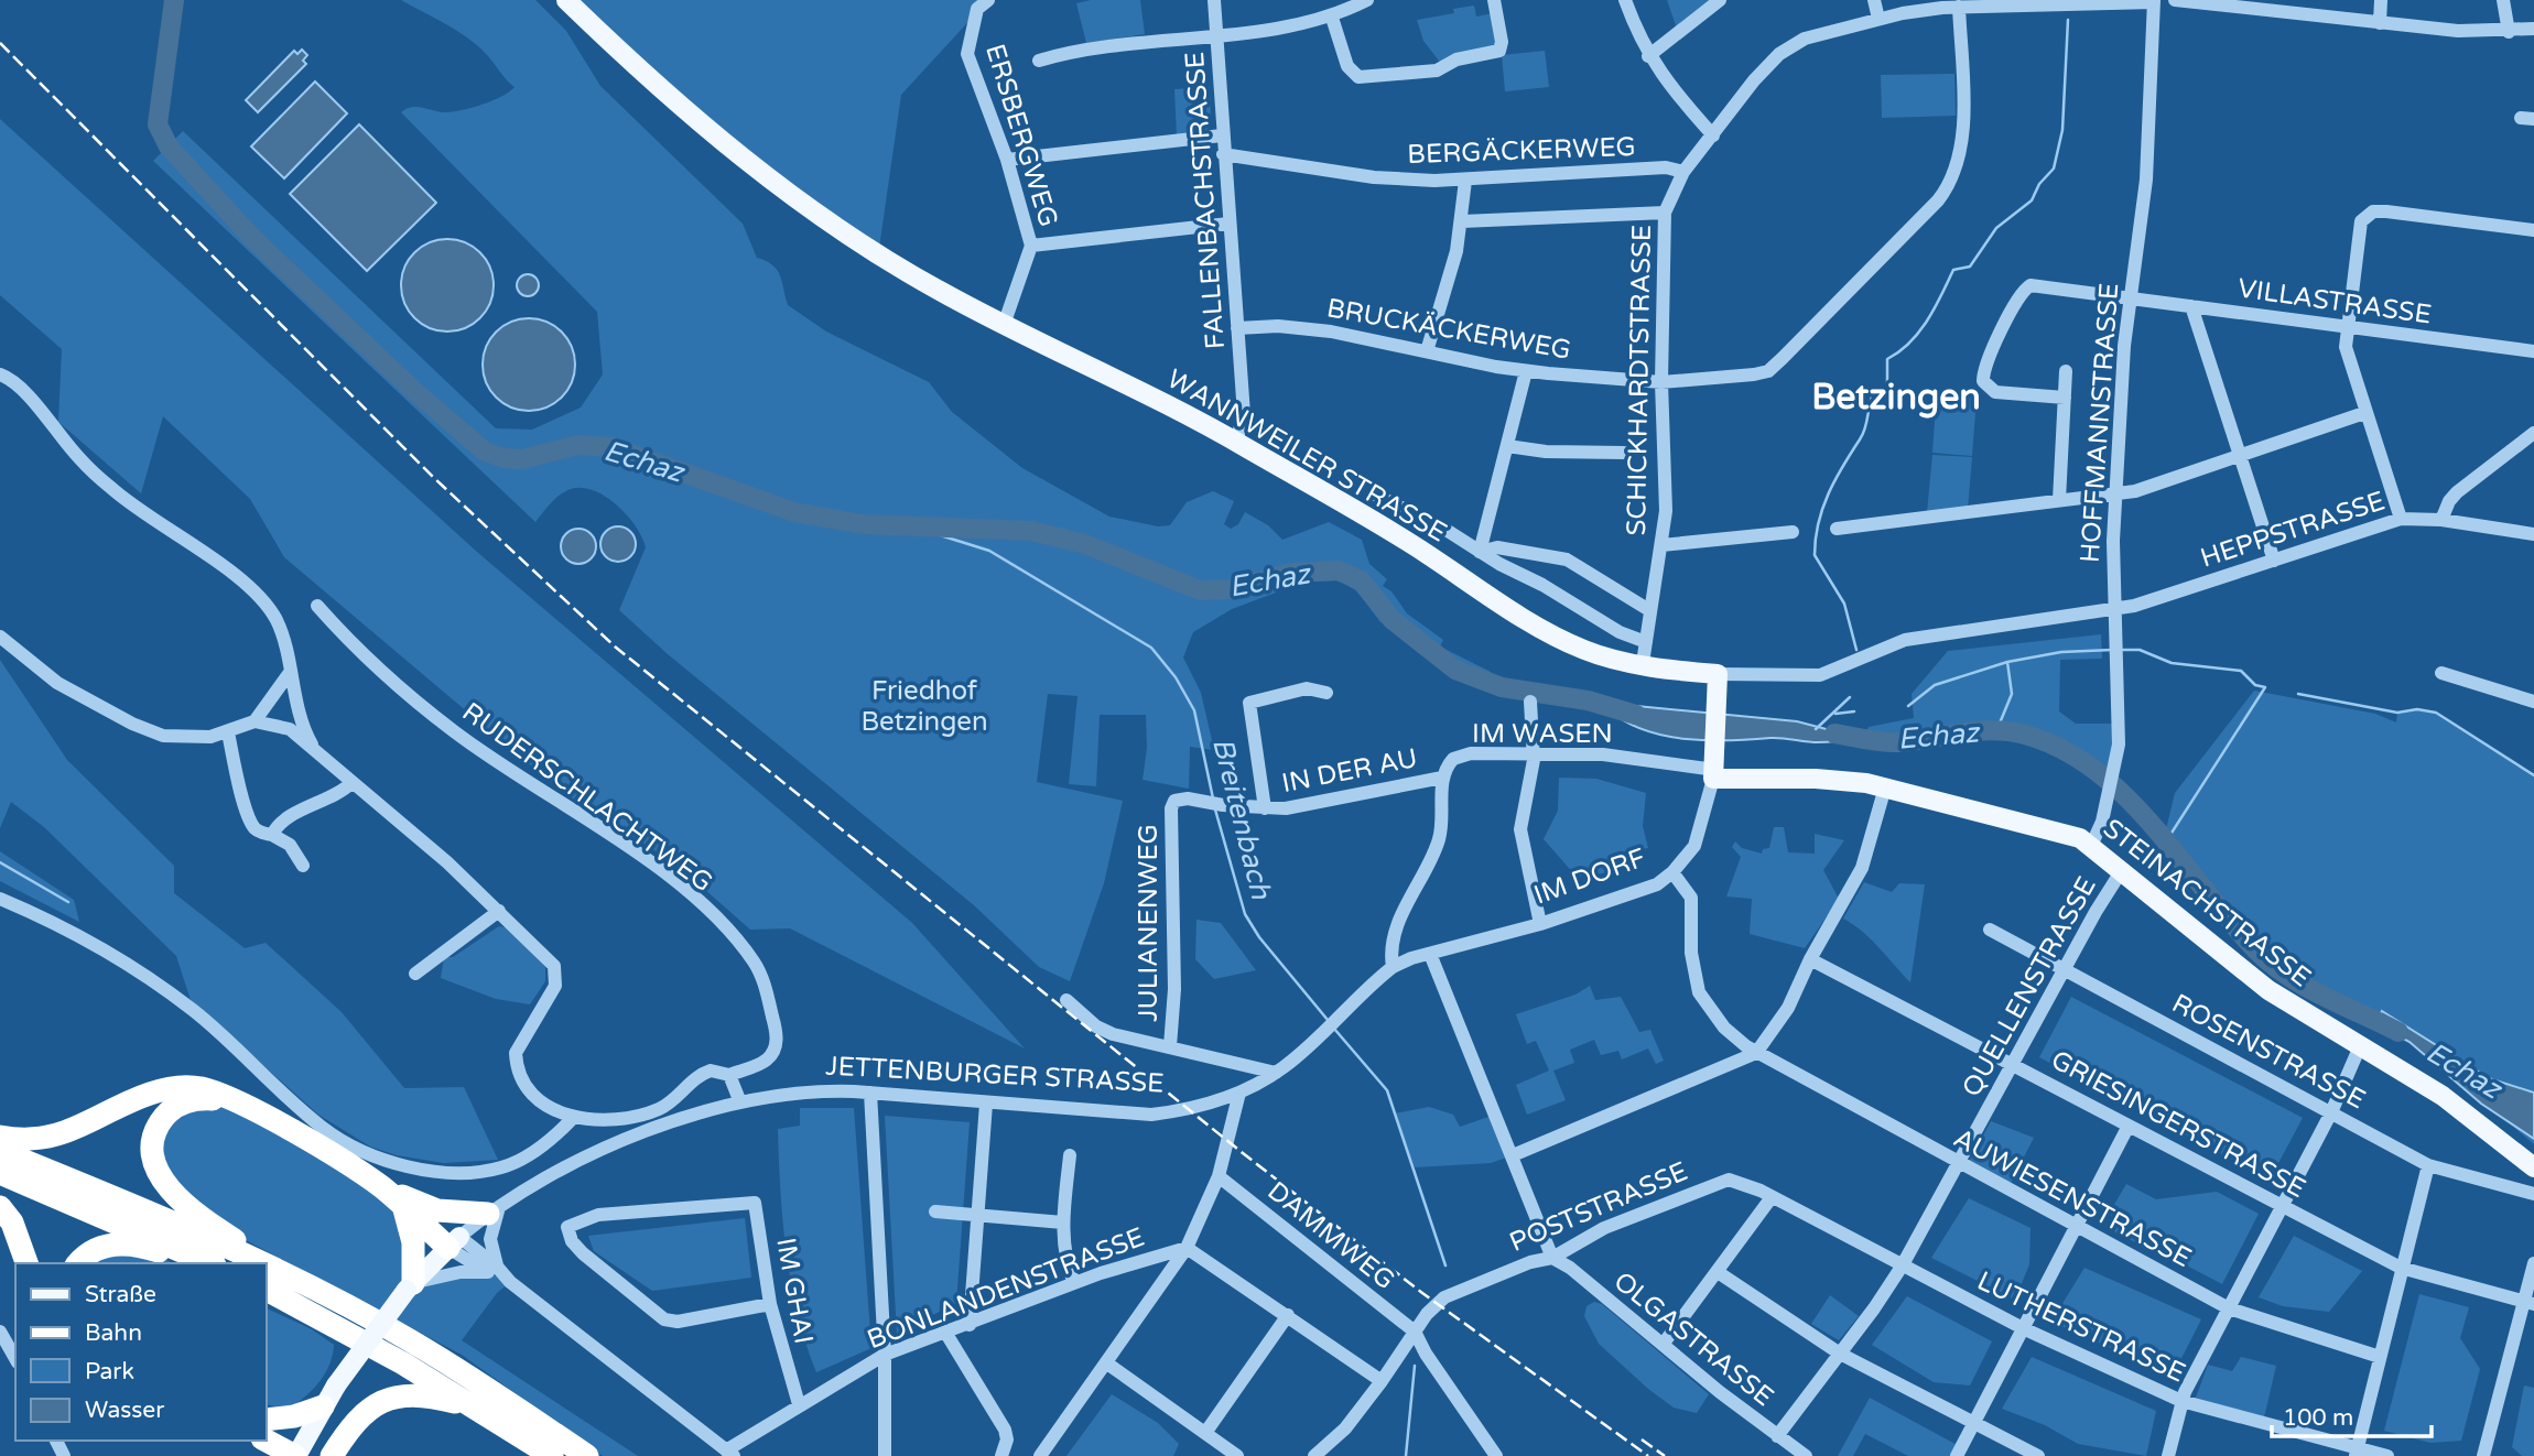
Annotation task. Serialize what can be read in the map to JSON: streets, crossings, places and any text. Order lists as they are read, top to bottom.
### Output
{
  "streets": {
    "main road": [
      "WANNWEILER STRASSE",
      "IM DORF",
      "STEINACHSTRASSE",
      "JETTENBURGER STRASSE"
    ],
    "street": [
      "ERSBERGWEG",
      "BERGÄCKERWEG",
      "FALLENBACHSTRASSE",
      "VILLASTRASSE",
      "BRUCKÄCKERWEG",
      "SCHICKHARDTSTRASSE",
      "HOFFMANNSTRASSE",
      "HEPPSTRASSE",
      "IM WASEN",
      "IN DER AU",
      "RUDERSCHLACHTWEG",
      "JULIANENWEG",
      "QUELLENSTRASSE",
      "ROSENSTRASSE",
      "GRIESINGERSTRASSE",
      "AUWIESENSTRASSE",
      "POSTSTRASSE",
      "DAMMWEG",
      "BONLANDENSTRASSE",
      "IM GHAI",
      "LUTHERSTRASSE",
      "OLGASTRASSE"
    ]
  },
  "crossings": [
    ["ERSBERGWEG", "FALLENBACHSTRASSE"],
    ["ERSBERGWEG", "WANNWEILER STRASSE"],
    ["BERGÄCKERWEG", "FALLENBACHSTRASSE"],
    ["BERGÄCKERWEG", "SCHICKHARDTSTRASSE"],
    ["FALLENBACHSTRASSE", "BRUCKÄCKERWEG"],
    ["FALLENBACHSTRASSE", "WANNWEILER STRASSE"],
    ["VILLASTRASSE", "HOFFMANNSTRASSE"],
    ["BRUCKÄCKERWEG", "SCHICKHARDTSTRASSE"],
    ["SCHICKHARDTSTRASSE", "HOFFMANNSTRASSE"],
    ["SCHICKHARDTSTRASSE", "WANNWEILER STRASSE"],
    ["HOFFMANNSTRASSE", "HEPPSTRASSE"],
    ["HOFFMANNSTRASSE", "STEINACHSTRASSE"],
    ["WANNWEILER STRASSE", "HEPPSTRASSE"],
    ["WANNWEILER STRASSE", "IM DORF"],
    ["HEPPSTRASSE", "IM DORF"],
    ["IM WASEN", "IN DER AU"],
    ["IM WASEN", "IM DORF"],
    ["IM WASEN", "STEINACHSTRASSE"],
    ["IM WASEN", "JETTENBURGER STRASSE"],
    ["IN DER AU", "JULIANENWEG"],
    ["IM DORF", "STEINACHSTRASSE"],
    ["IM DORF", "JETTENBURGER STRASSE"],
    ["IM DORF", "AUWIESENSTRASSE"],
    ["STEINACHSTRASSE", "QUELLENSTRASSE"],
    ["QUELLENSTRASSE", "ROSENSTRASSE"],
    ["QUELLENSTRASSE", "GRIESINGERSTRASSE"],
    ["QUELLENSTRASSE", "AUWIESENSTRASSE"],
    ["QUELLENSTRASSE", "LUTHERSTRASSE"],
    ["QUELLENSTRASSE", "OLGASTRASSE"],
    ["POSTSTRASSE", "DAMMWEG"],
    ["POSTSTRASSE", "LUTHERSTRASSE"],
    ["POSTSTRASSE", "OLGASTRASSE"],
    ["BONLANDENSTRASSE", "IM GHAI"]
  ],
  "districts": ["Betzingen"],
  "water": ["Echaz", "Breitenbach"],
  "parks": ["Friedhof Betzingen"],
  "legend": [
    "Straße",
    "Bahn",
    "Park",
    "Wasser"
  ],
  "scale_bar": "100 m"
}
